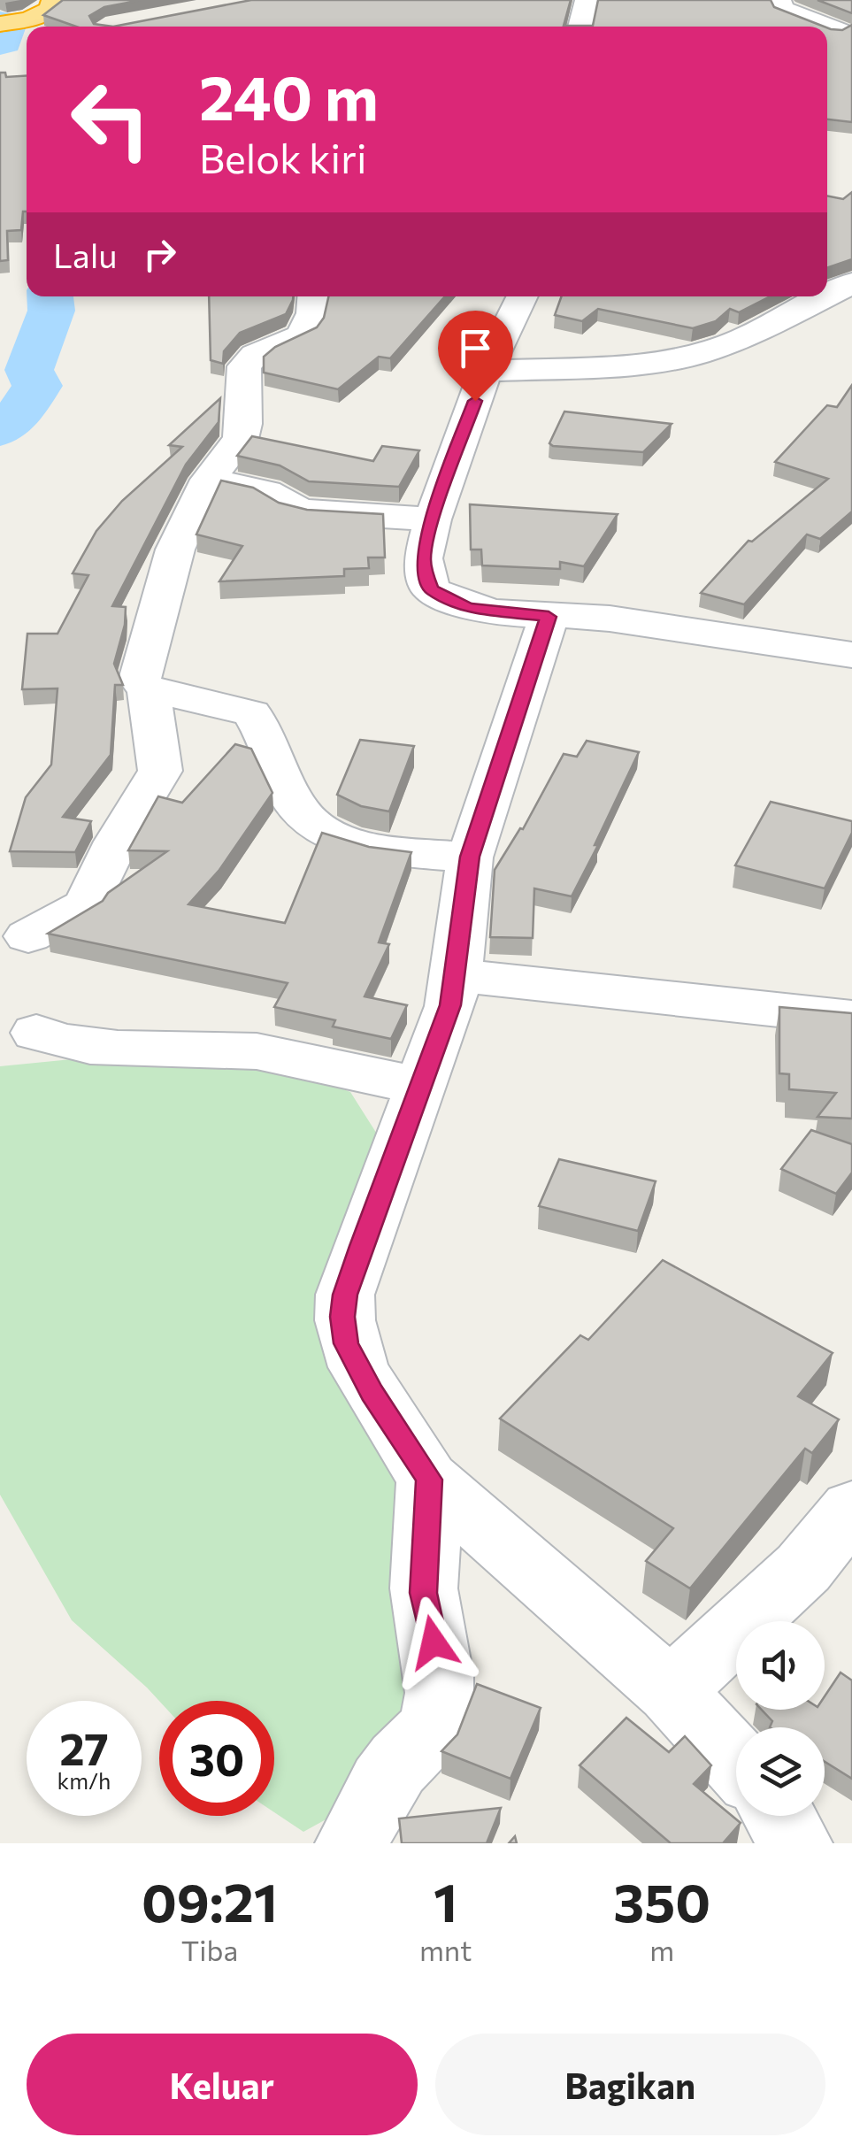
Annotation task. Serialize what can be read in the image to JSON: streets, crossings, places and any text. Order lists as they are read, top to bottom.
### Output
{
  "page": {
    "turn": ["240 m", "Belok kiri"],
    "then": "Lalu",
    "speed": "27 km/h",
    "limit": "30",
    "eta": [
      "09:21",
      "Tiba",
      "1",
      "mnt",
      "350",
      "m"
    ],
    "buttons": ["Keluar", "Bagikan"]
  }
}
